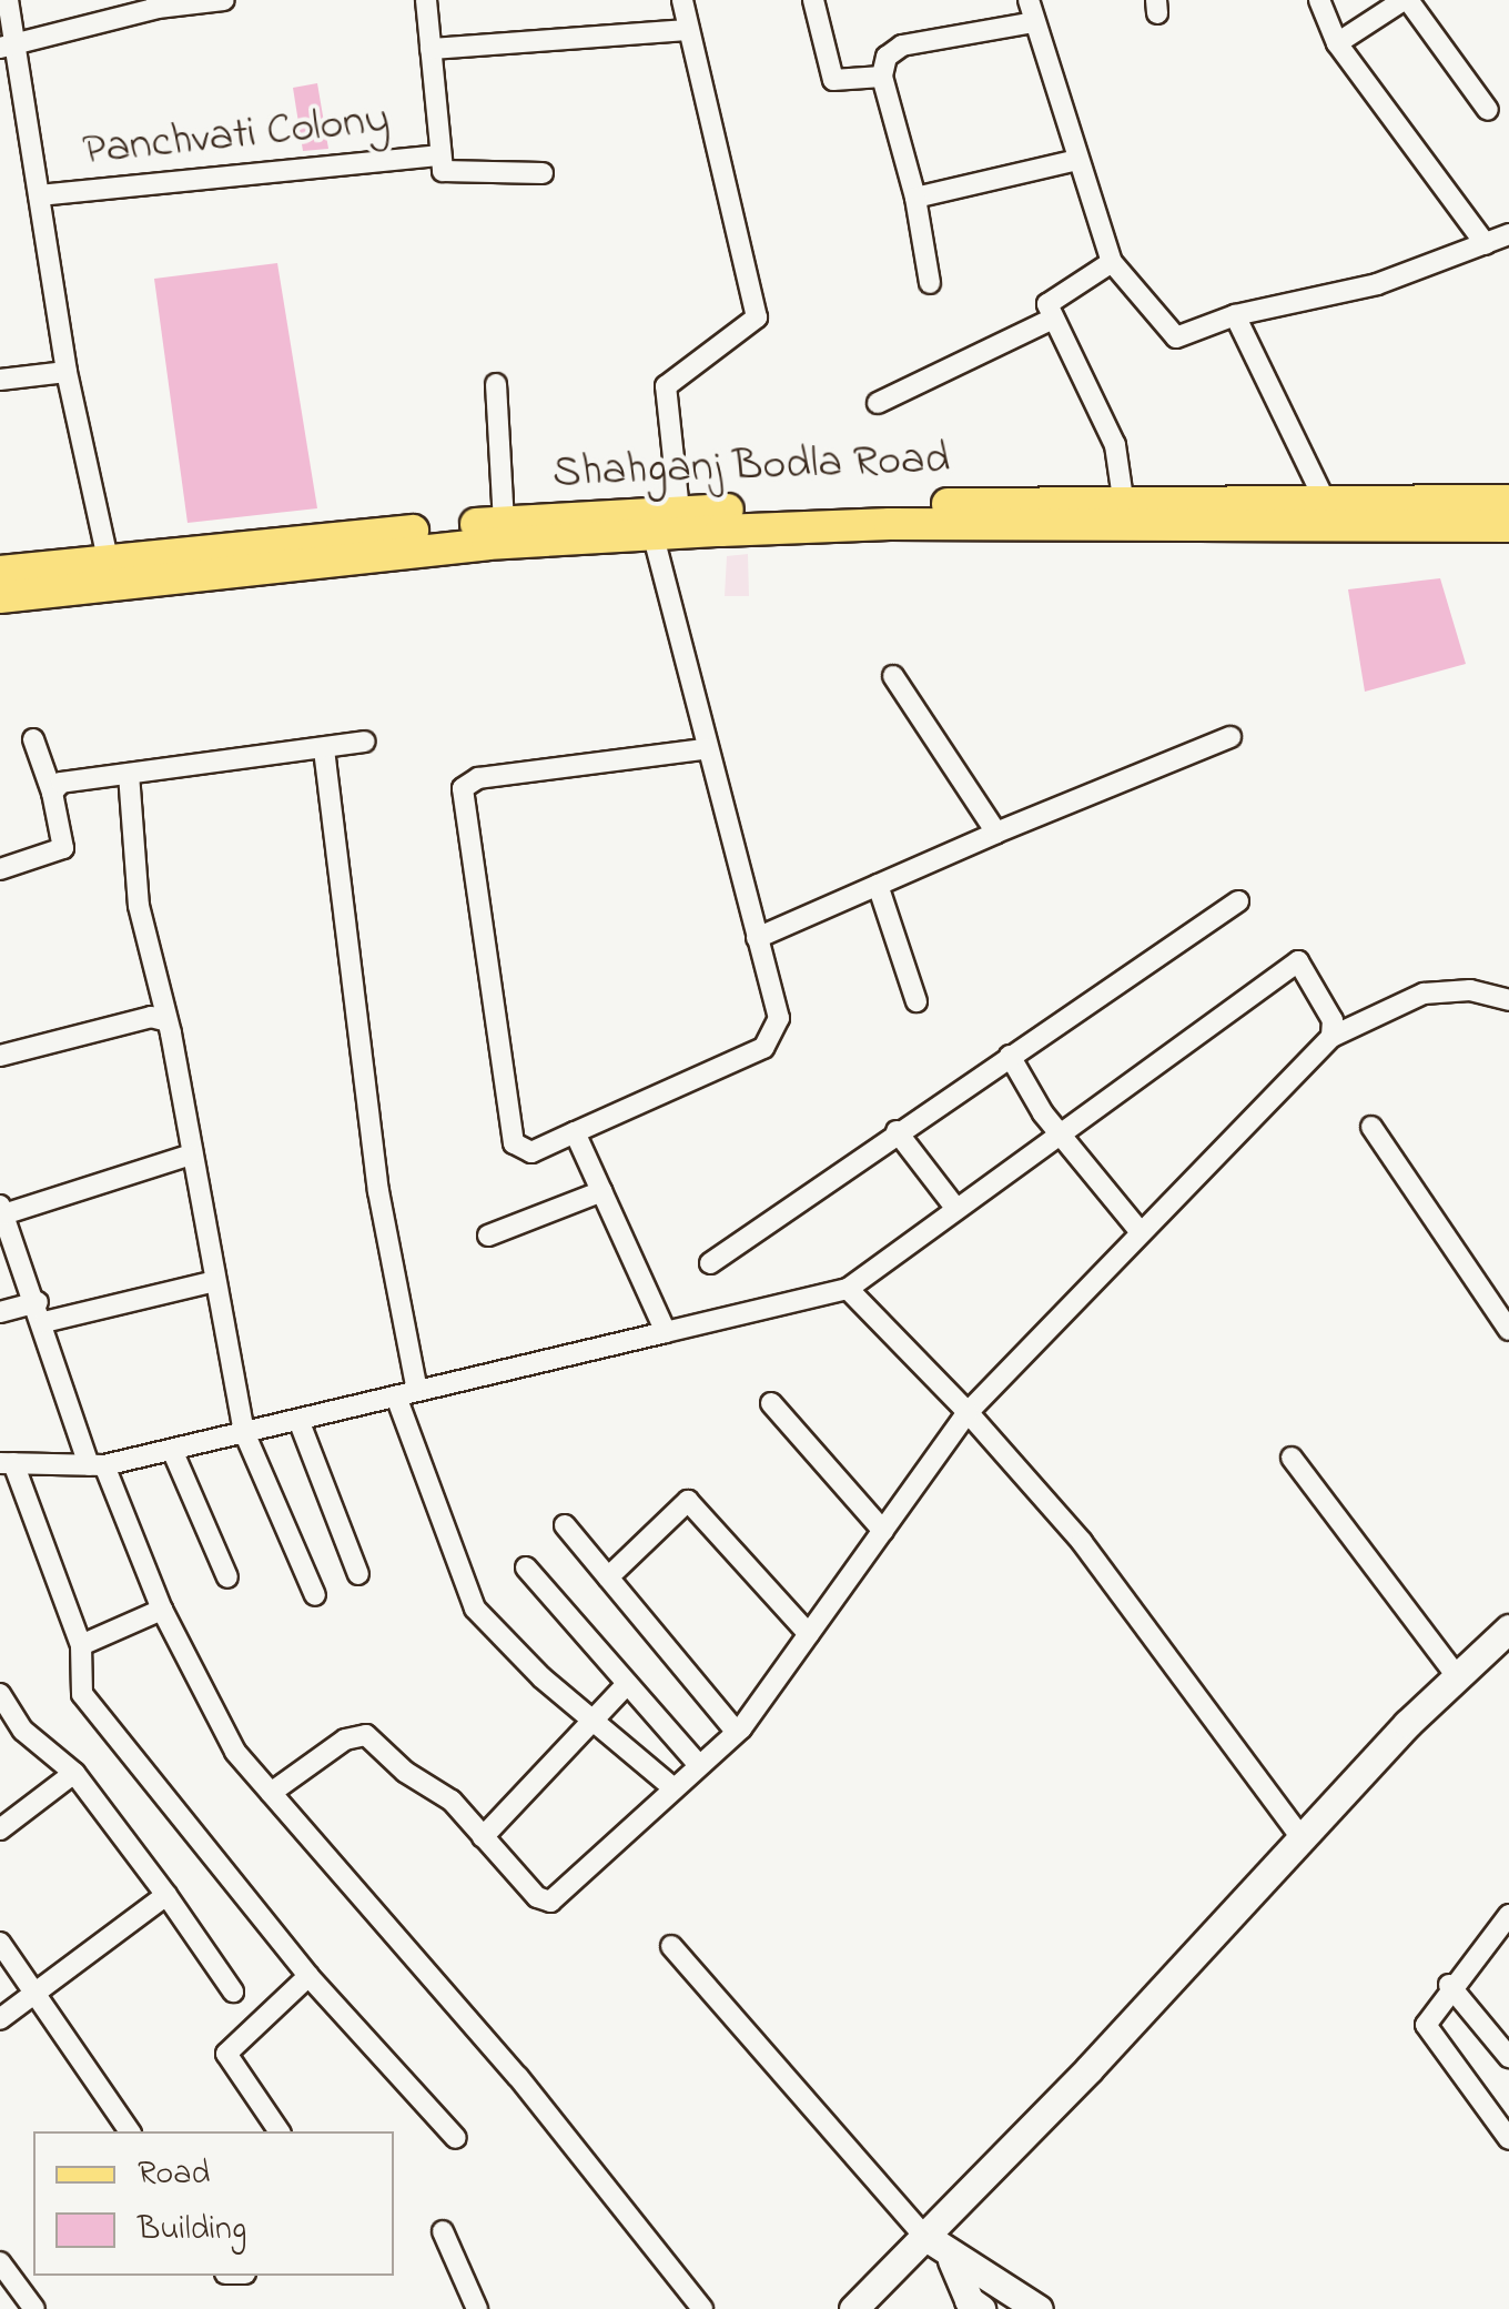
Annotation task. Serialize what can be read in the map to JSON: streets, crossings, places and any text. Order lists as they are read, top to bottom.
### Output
{
  "streets": {
    "main road": ["Shahganj Bodla Road"],
    "street": ["Panchvati Colony"]
  },
  "legend": ["Road", "Building"]
}
